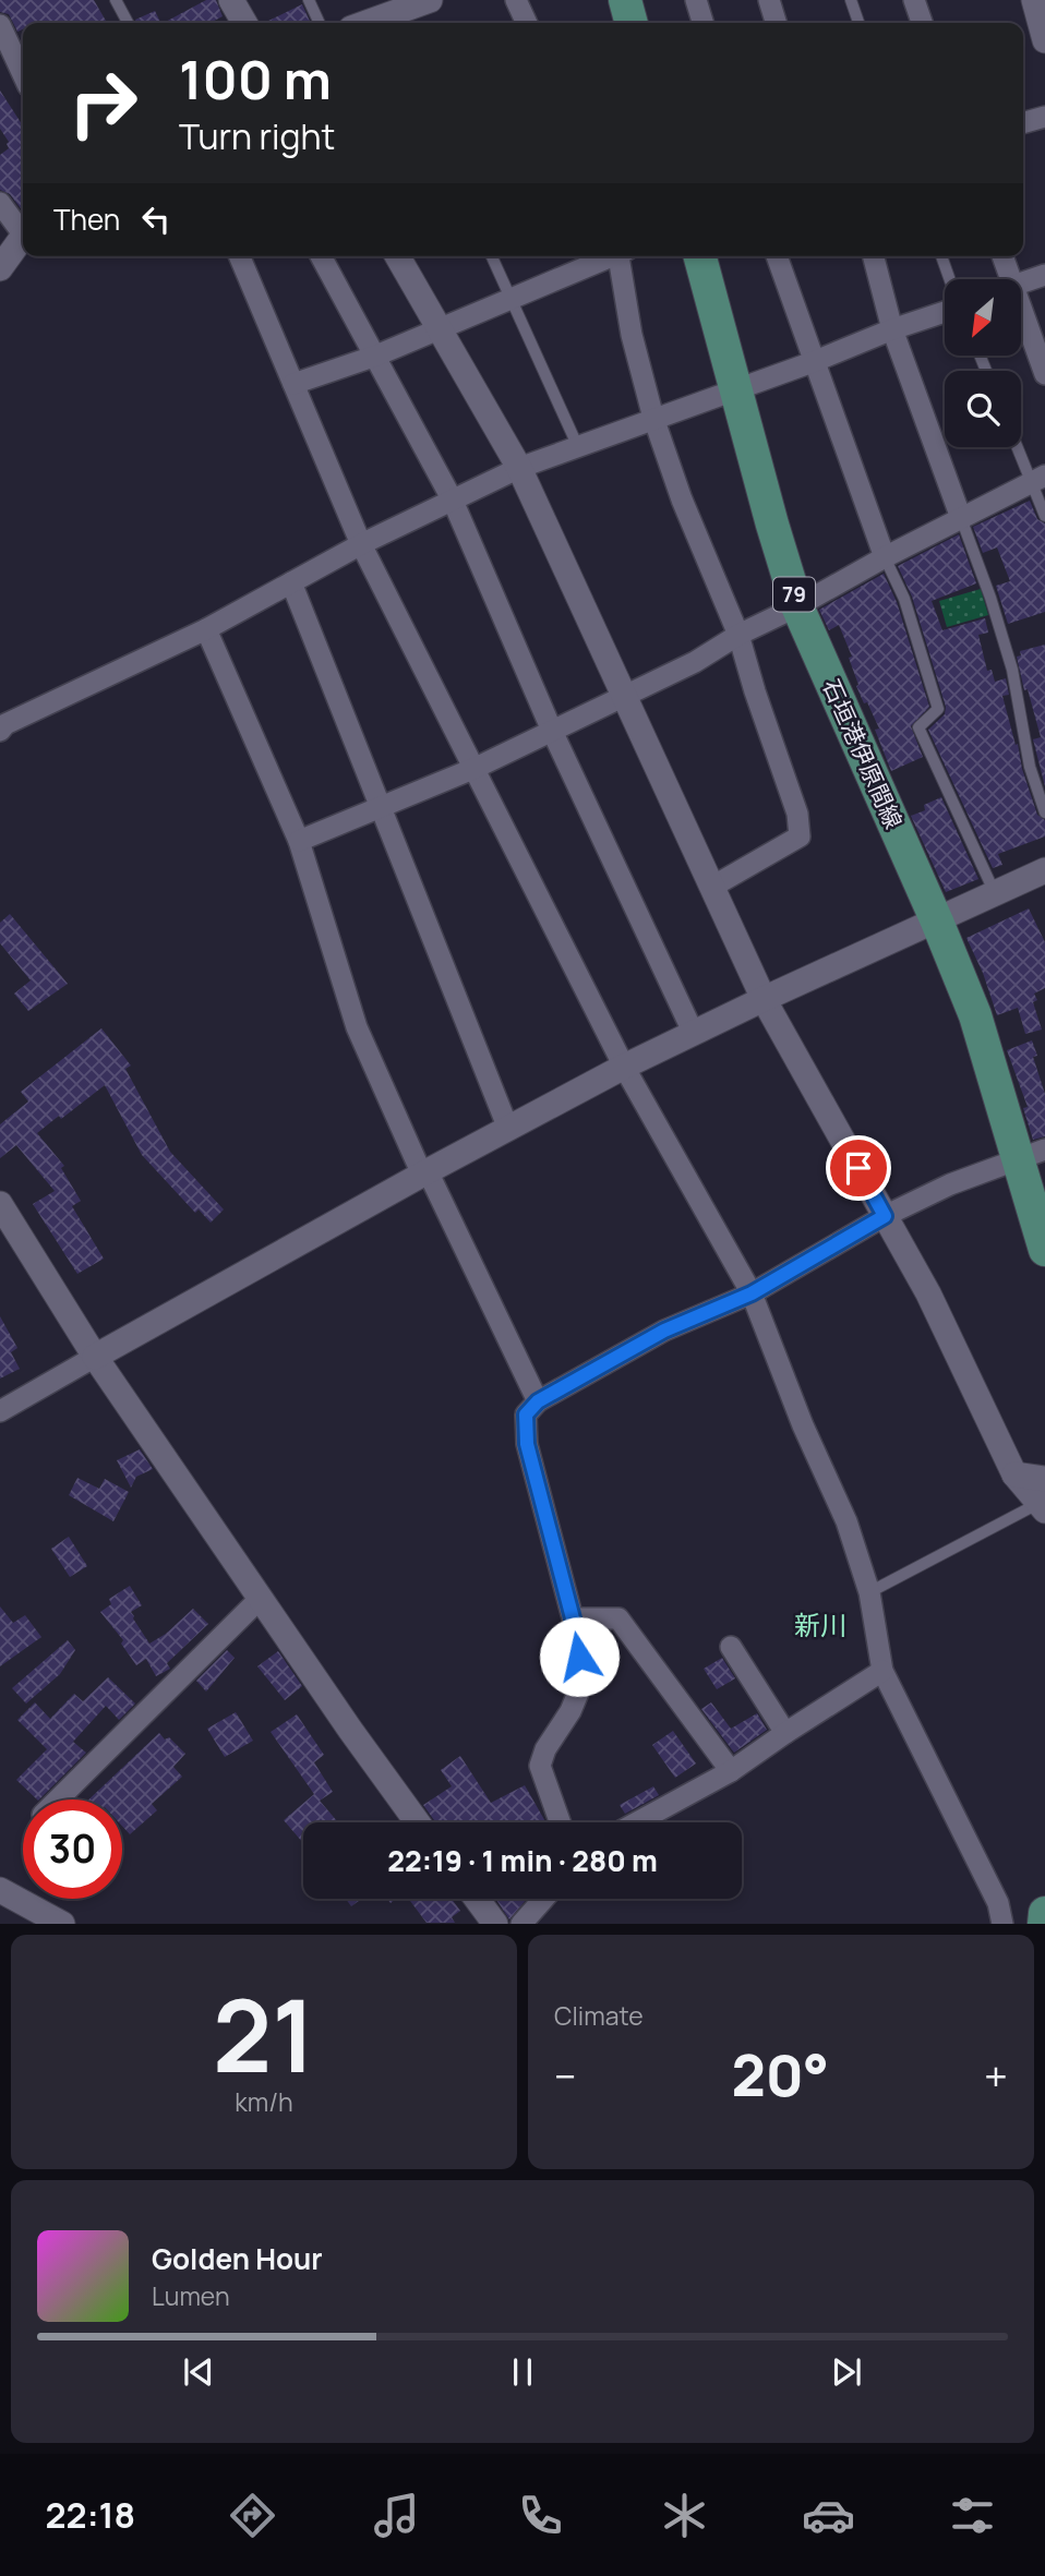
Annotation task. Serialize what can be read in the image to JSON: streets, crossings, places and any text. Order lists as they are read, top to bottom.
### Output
{
  "streets": {
    "main road": ["79", "石垣港伊原間線"]
  },
  "districts": ["新川"],
  "north": "bottom left",
  "page": {
    "turn": ["100 m", "Turn right"],
    "then": "Then",
    "limit": "30",
    "trip": "22:19 · 1 min · 280 m",
    "tile": [
      ["21", "km/h"],
      "Climate"
    ],
    "heat": ["−", "20°", "+"],
    "song": ["Golden Hour", "Lumen"],
    "tabs": "22:18"
  }
}
